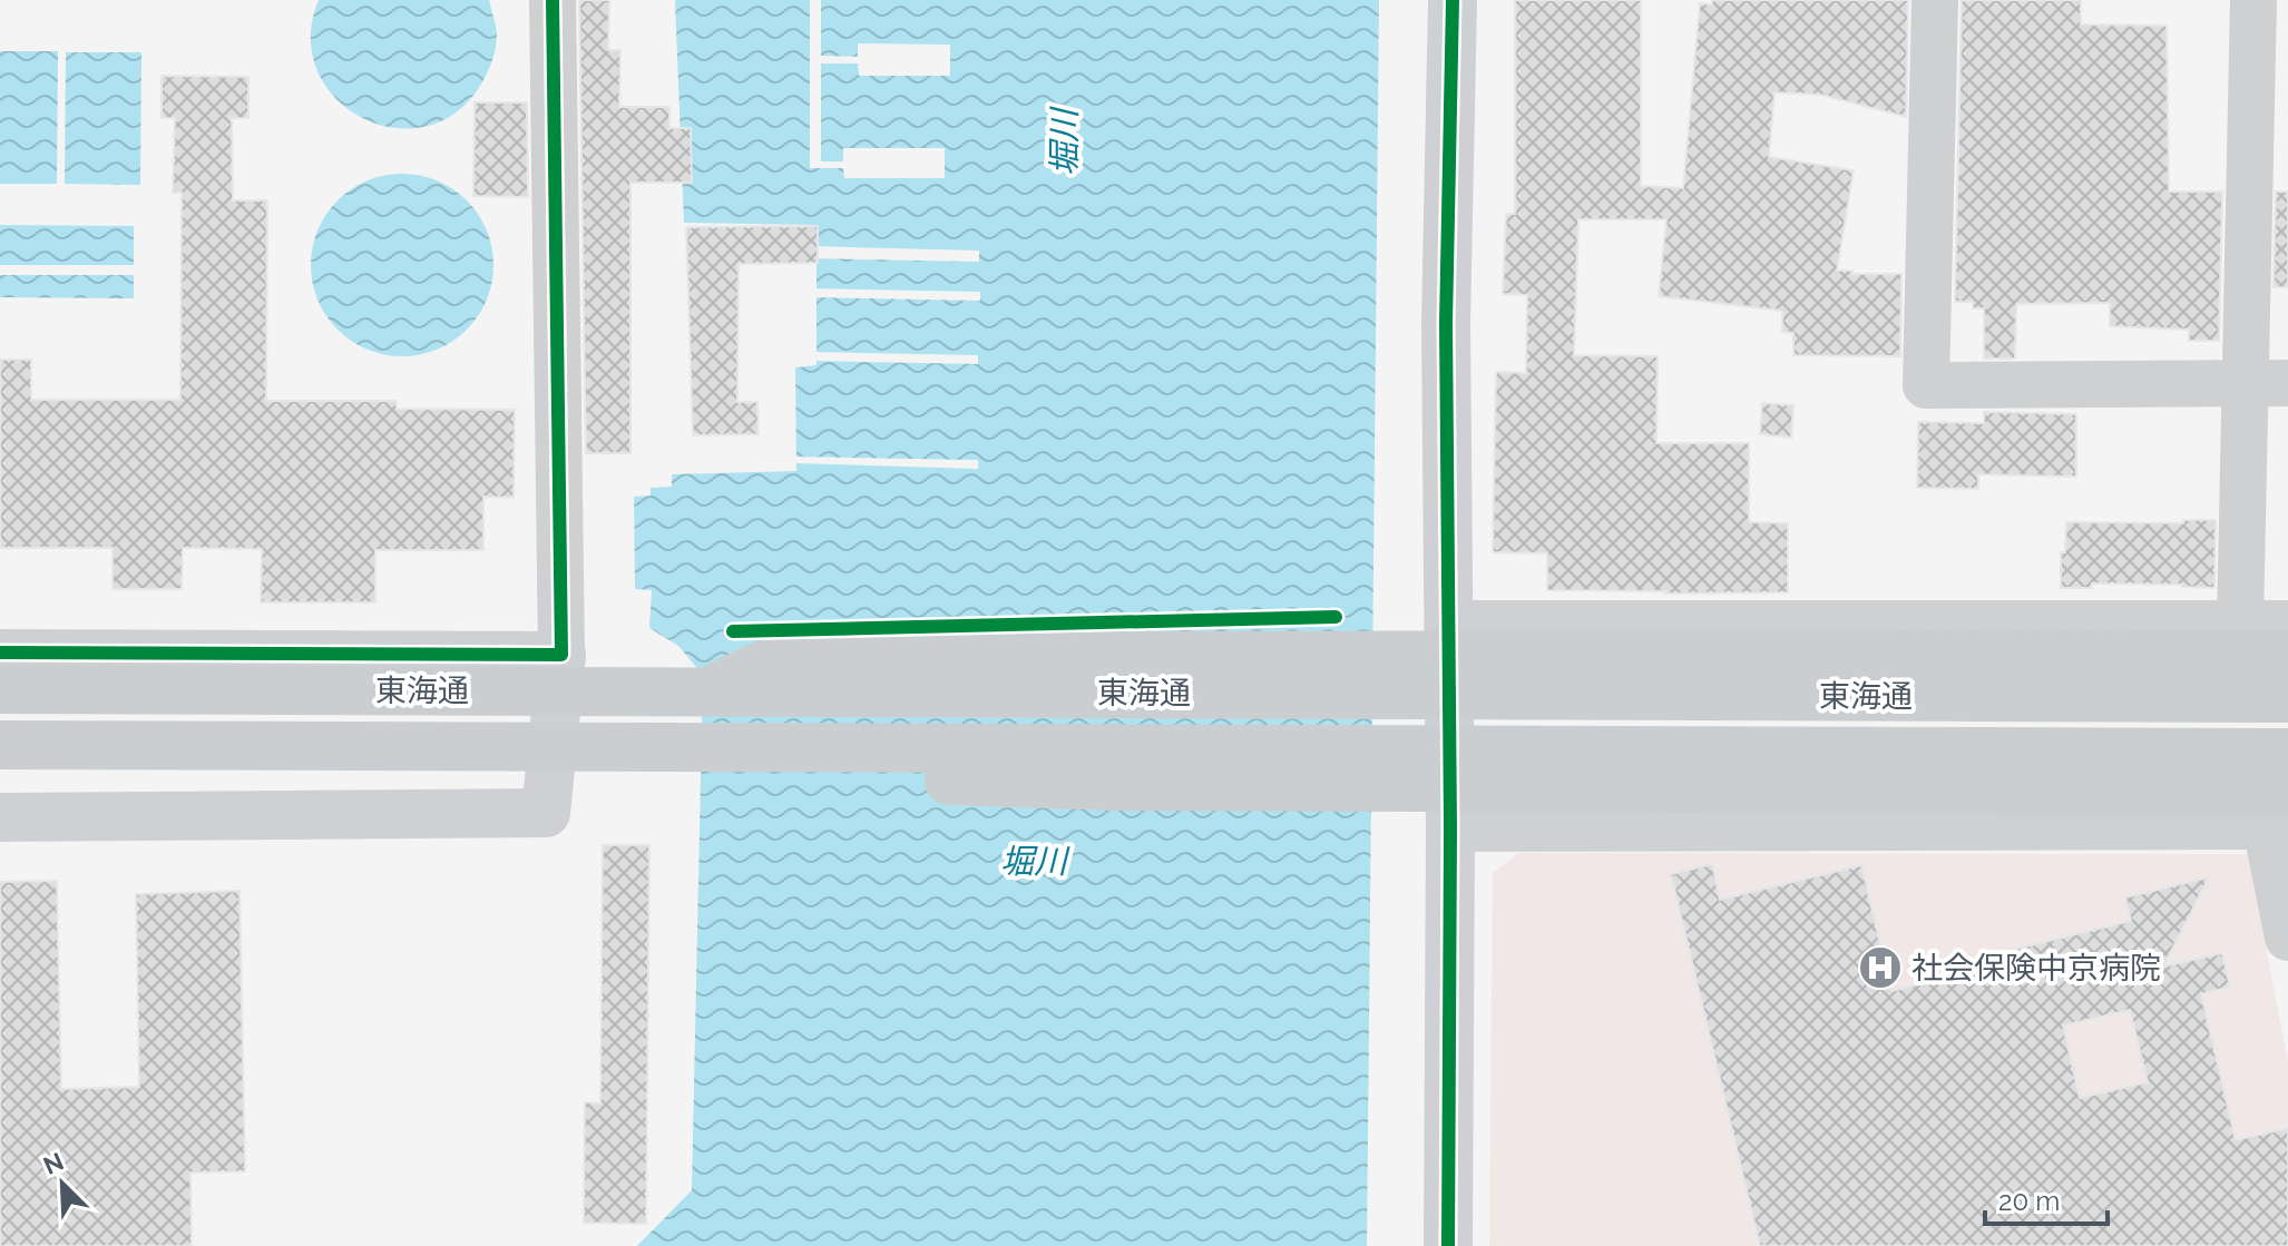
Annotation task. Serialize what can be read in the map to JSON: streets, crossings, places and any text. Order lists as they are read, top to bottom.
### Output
{
  "streets": {
    "main road": ["東海通"]
  },
  "water": ["堀川"],
  "places": {
    "hospital": ["社会保険中京病院"]
  },
  "scale_bar": "20 m",
  "north": "top left"
}
